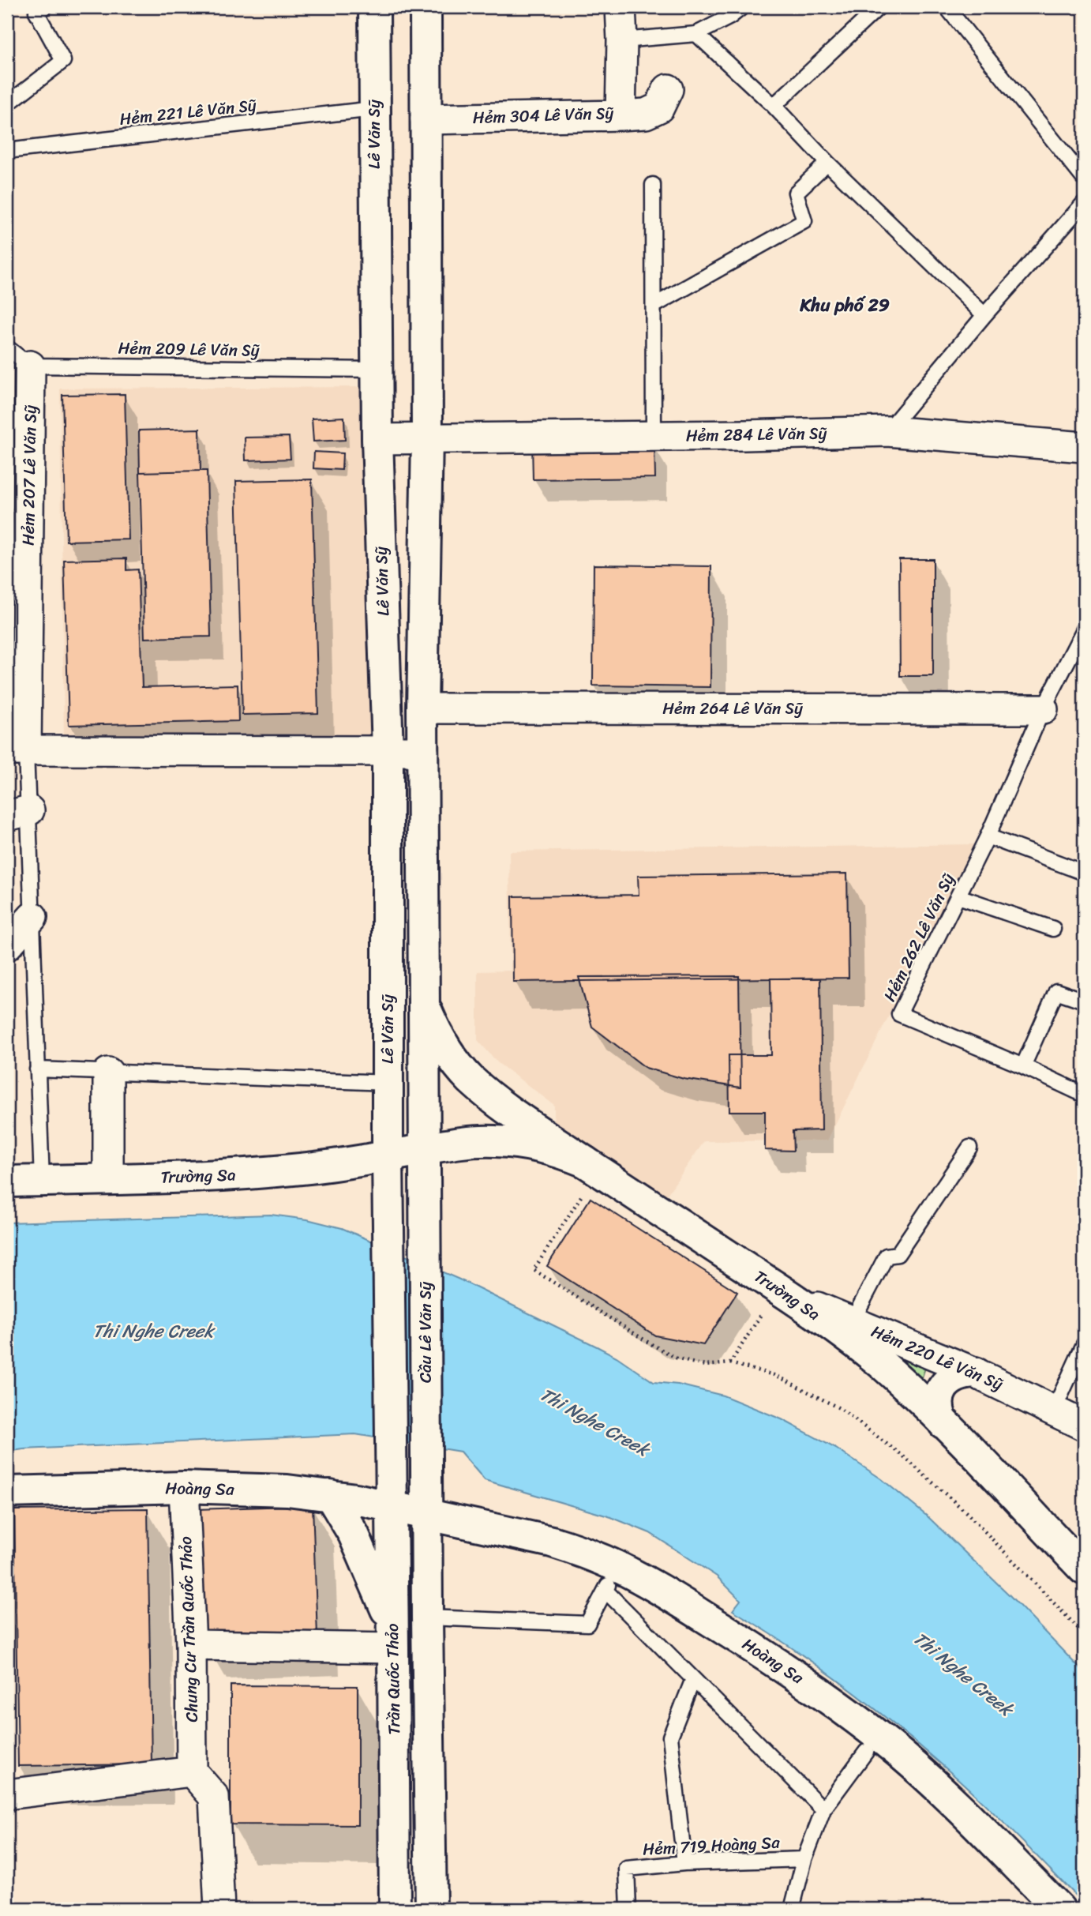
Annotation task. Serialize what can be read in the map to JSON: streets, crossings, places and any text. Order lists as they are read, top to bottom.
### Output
{
  "streets": {
    "main road": [
      "Lê Văn Sỹ",
      "Trường Sa",
      "Cầu Lê Văn Sỹ",
      "Hoàng Sa",
      "Trần Quốc Thảo"
    ],
    "street": [
      "Hẻm 304 Lê Văn Sỹ",
      "Hẻm 284 Lê Văn Sỹ",
      "Hẻm 207 Lê Văn Sỹ",
      "Hẻm 264 Lê Văn Sỹ",
      "Hẻm 220 Lê Văn Sỹ",
      "Chung Cư Trần Quốc Thảo"
    ],
    "lane": [
      "Hẻm 221 Lê Văn Sỹ",
      "Hẻm 209 Lê Văn Sỹ",
      "Hẻm 262 Lê Văn Sỹ",
      "Hẻm 719 Hoàng Sa"
    ]
  },
  "crossings": [
    ["Hẻm 221 Lê Văn Sỹ", "Lê Văn Sỹ"],
    ["Lê Văn Sỹ", "Hẻm 209 Lê Văn Sỹ"],
    ["Lê Văn Sỹ", "Hẻm 284 Lê Văn Sỹ"],
    ["Lê Văn Sỹ", "Trường Sa"],
    ["Lê Văn Sỹ", "Trần Quốc Thảo"],
    ["Hẻm 209 Lê Văn Sỹ", "Hẻm 207 Lê Văn Sỹ"],
    ["Hẻm 264 Lê Văn Sỹ", "Hẻm 262 Lê Văn Sỹ"],
    ["Trường Sa", "Cầu Lê Văn Sỹ"],
    ["Trường Sa", "Hẻm 220 Lê Văn Sỹ"],
    ["Cầu Lê Văn Sỹ", "Trần Quốc Thảo"],
    ["Hoàng Sa", "Chung Cư Trần Quốc Thảo"],
    ["Hoàng Sa", "Trần Quốc Thảo"]
  ],
  "districts": ["Khu phố 29"],
  "water": ["Thi Nghe Creek"]
}
